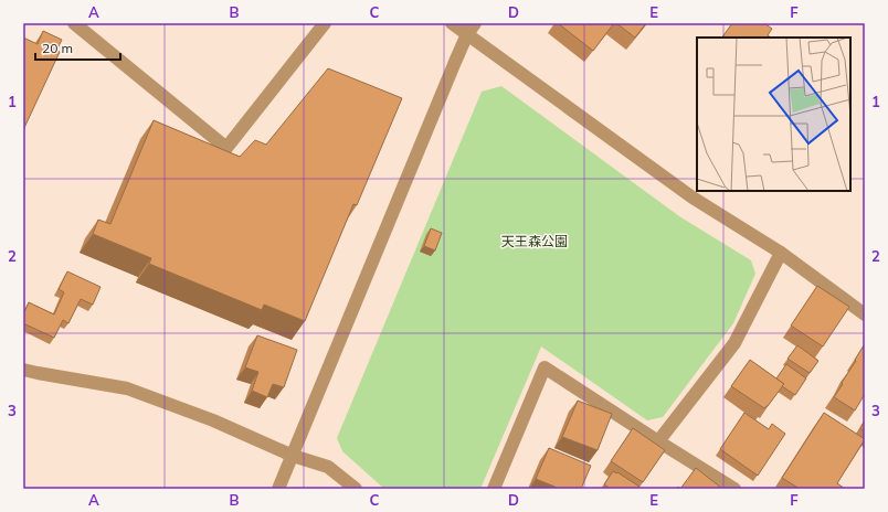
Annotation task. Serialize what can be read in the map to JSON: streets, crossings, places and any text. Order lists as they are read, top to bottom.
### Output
{
  "parks": ["天王森公園"],
  "scale_bar": "20 m",
  "grid": {
    "columns": [
      "A",
      "B",
      "C",
      "D",
      "E",
      "F"
    ],
    "rows": ["1", "2", "3"]
  }
}
